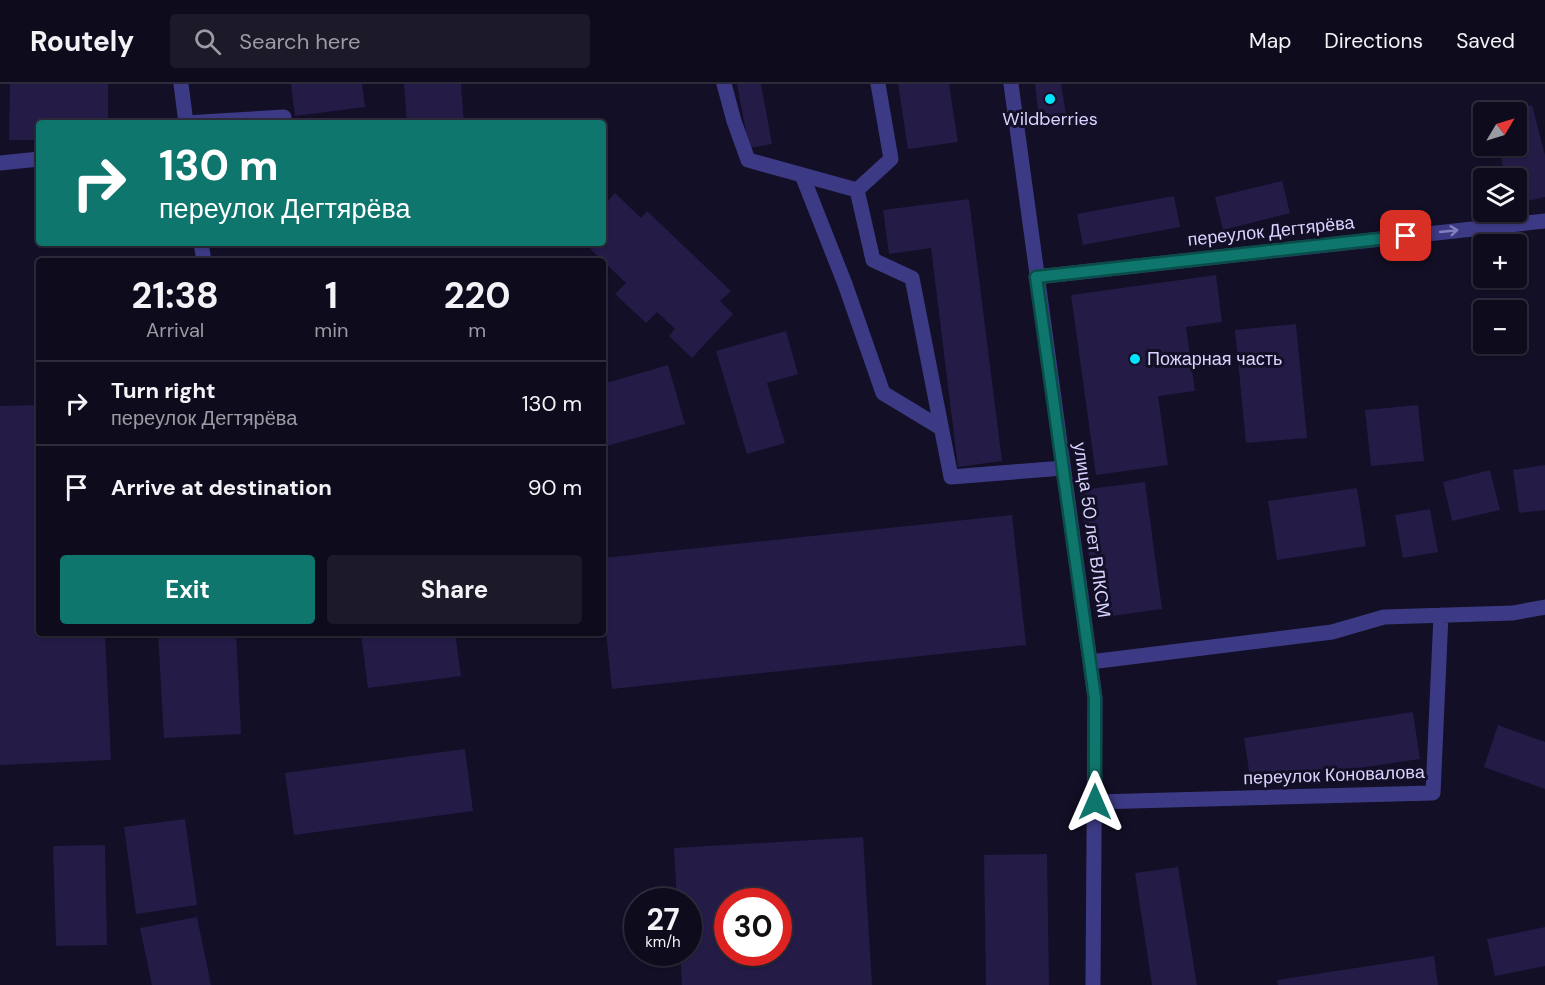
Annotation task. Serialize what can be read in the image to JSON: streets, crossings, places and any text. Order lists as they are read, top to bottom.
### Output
{
  "streets": {
    "street": ["переулок Дегтярёва", "улица 50 лет ВЛКСМ", "переулок Коновалова"]
  },
  "crossings": [
    ["переулок Дегтярёва", "улица 50 лет ВЛКСМ"],
    ["улица 50 лет ВЛКСМ", "переулок Коновалова"]
  ],
  "one_way": ["переулок Дегтярёва"],
  "places": ["Wildberries", "Пожарная часть"],
  "north": "top right",
  "page": {
    "header": "Routely",
    "search": "Search here",
    "nav": ["Map", "Directions", "Saved"],
    "map_buttons": ["+", "−"],
    "turn": ["130 m", "переулок Дегтярёва"],
    "eta": [
      "21:38",
      "Arrival",
      "1",
      "min",
      "220",
      "m"
    ],
    "list": [
      {
        "name": "Turn right",
        "note": "переулок Дегтярёва",
        "value": "130 m"
      },
      {
        "name": "Arrive at destination",
        "value": "90 m"
      }
    ],
    "buttons": ["Exit", "Share"],
    "speed": "27 km/h",
    "limit": "30"
  }
}
